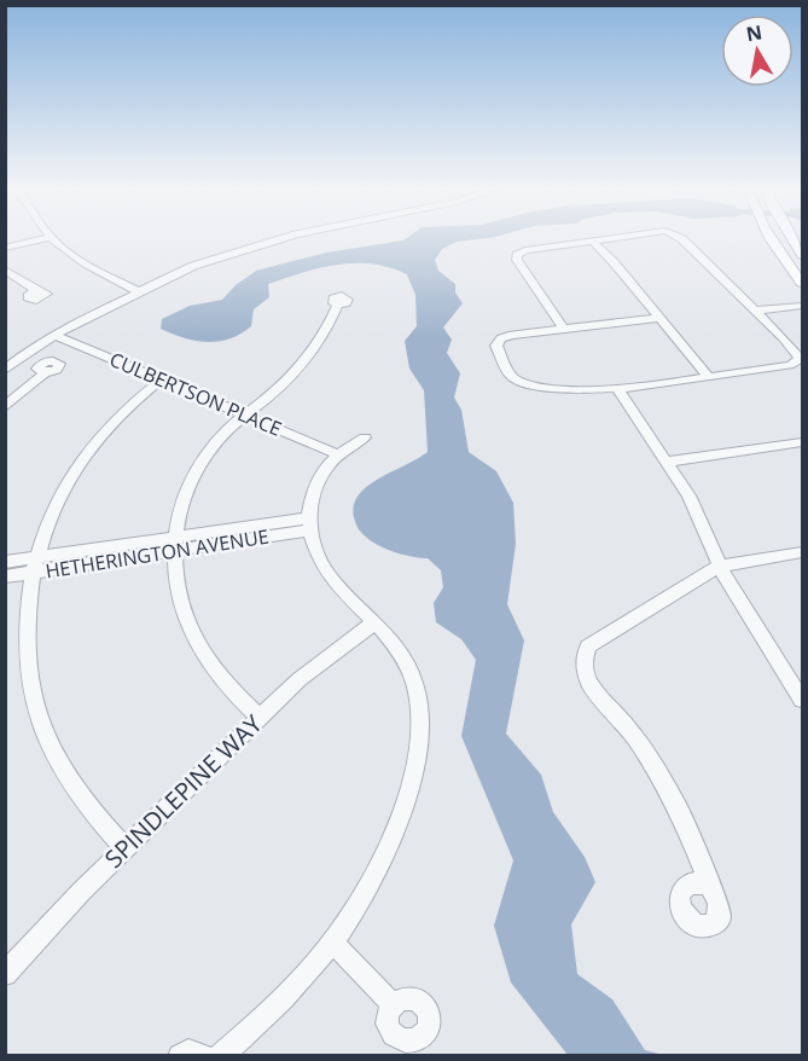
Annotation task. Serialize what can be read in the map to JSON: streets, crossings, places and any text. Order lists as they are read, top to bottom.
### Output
{
  "streets": {
    "street": ["CULBERTSON PLACE", "HETHERINGTON AVENUE", "SPINDLEPINE WAY"]
  },
  "north": "top"
}
